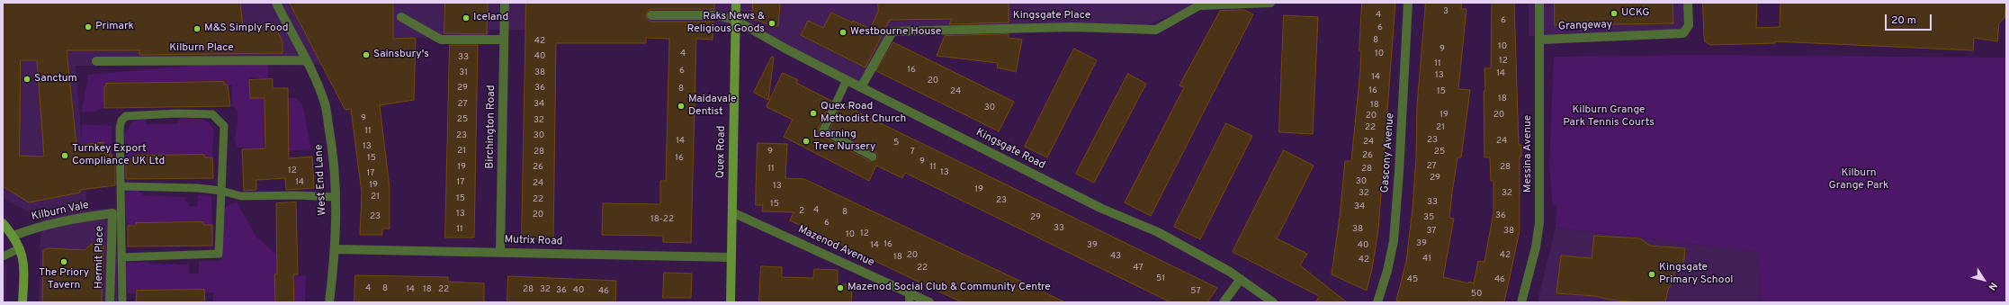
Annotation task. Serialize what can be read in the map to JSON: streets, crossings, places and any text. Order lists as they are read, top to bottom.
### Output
{
  "streets": {
    "main road": ["Quex Road"],
    "street": [
      "Kingsgate Place",
      "Grangeway",
      "Kilburn Place",
      "Birchington Road",
      "Kingsgate Road",
      "Gascony Avenue",
      "Messina Avenue",
      "West End Lane",
      "Kilburn Vale",
      "Mutrix Road",
      "Mazenod Avenue",
      "Hermit Place"
    ]
  },
  "crossings": [
    ["Kingsgate Place", "Kingsgate Road"],
    ["Grangeway", "Messina Avenue"],
    ["Kilburn Place", "West End Lane"],
    ["Birchington Road", "Mutrix Road"],
    ["Kingsgate Road", "Quex Road"],
    ["Quex Road", "Mutrix Road"],
    ["Quex Road", "Mazenod Avenue"],
    ["West End Lane", "Mutrix Road"],
    ["Kilburn Vale", "Hermit Place"]
  ],
  "parks": ["Kilburn Grange Park Tennis Courts", "Kilburn Grange Park"],
  "places": [
    "UCKG",
    "Iceland",
    "Raks News & Religious Goods",
    "Primark",
    "M&S Simply Food",
    "Westbourne House",
    "Sainsbury's",
    "Sanctum",
    "Maidavale Dentist",
    "Quex Road Methodist Church",
    "Learning Tree Nursery",
    "Turnkey Export Compliance UK Ltd",
    "The Priory Tavern",
    "Kingsgate Primary School",
    "Mazenod Social Club & Community Centre"
  ],
  "house_numbers": [
    "3",
    "4",
    "6",
    "6",
    "8",
    "42",
    "10",
    "9",
    "4",
    "10",
    "40",
    "33",
    "12",
    "11",
    "16",
    "6",
    "31",
    "38",
    "14",
    "13",
    "14",
    "20",
    "29",
    "36",
    "8",
    "16",
    "24",
    "15",
    "18",
    "27",
    "34",
    "18",
    "30",
    "19",
    "20",
    "20",
    "9",
    "25",
    "32",
    "22",
    "21",
    "11",
    "23",
    "30",
    "23",
    "14",
    "24",
    "24",
    "5",
    "13",
    "21",
    "28",
    "9",
    "7",
    "25",
    "26",
    "15",
    "16",
    "9",
    "27",
    "19",
    "26",
    "11",
    "28",
    "11",
    "28",
    "12",
    "13",
    "17",
    "29",
    "30",
    "14",
    "17",
    "24",
    "19",
    "13",
    "19",
    "32",
    "32",
    "21",
    "15",
    "22",
    "23",
    "33",
    "15",
    "34",
    "4",
    "2",
    "8",
    "13",
    "20",
    "36",
    "23",
    "29",
    "35",
    "18-22",
    "6",
    "33",
    "11",
    "38",
    "37",
    "38",
    "12",
    "10",
    "39",
    "16",
    "14",
    "39",
    "40",
    "20",
    "42",
    "43",
    "18",
    "41",
    "42",
    "22",
    "47",
    "51",
    "45",
    "46",
    "4",
    "8",
    "14",
    "18",
    "22",
    "28",
    "32",
    "36",
    "40",
    "46",
    "57",
    "50"
  ],
  "scale_bar": "20 m",
  "north": "bottom right"
}
